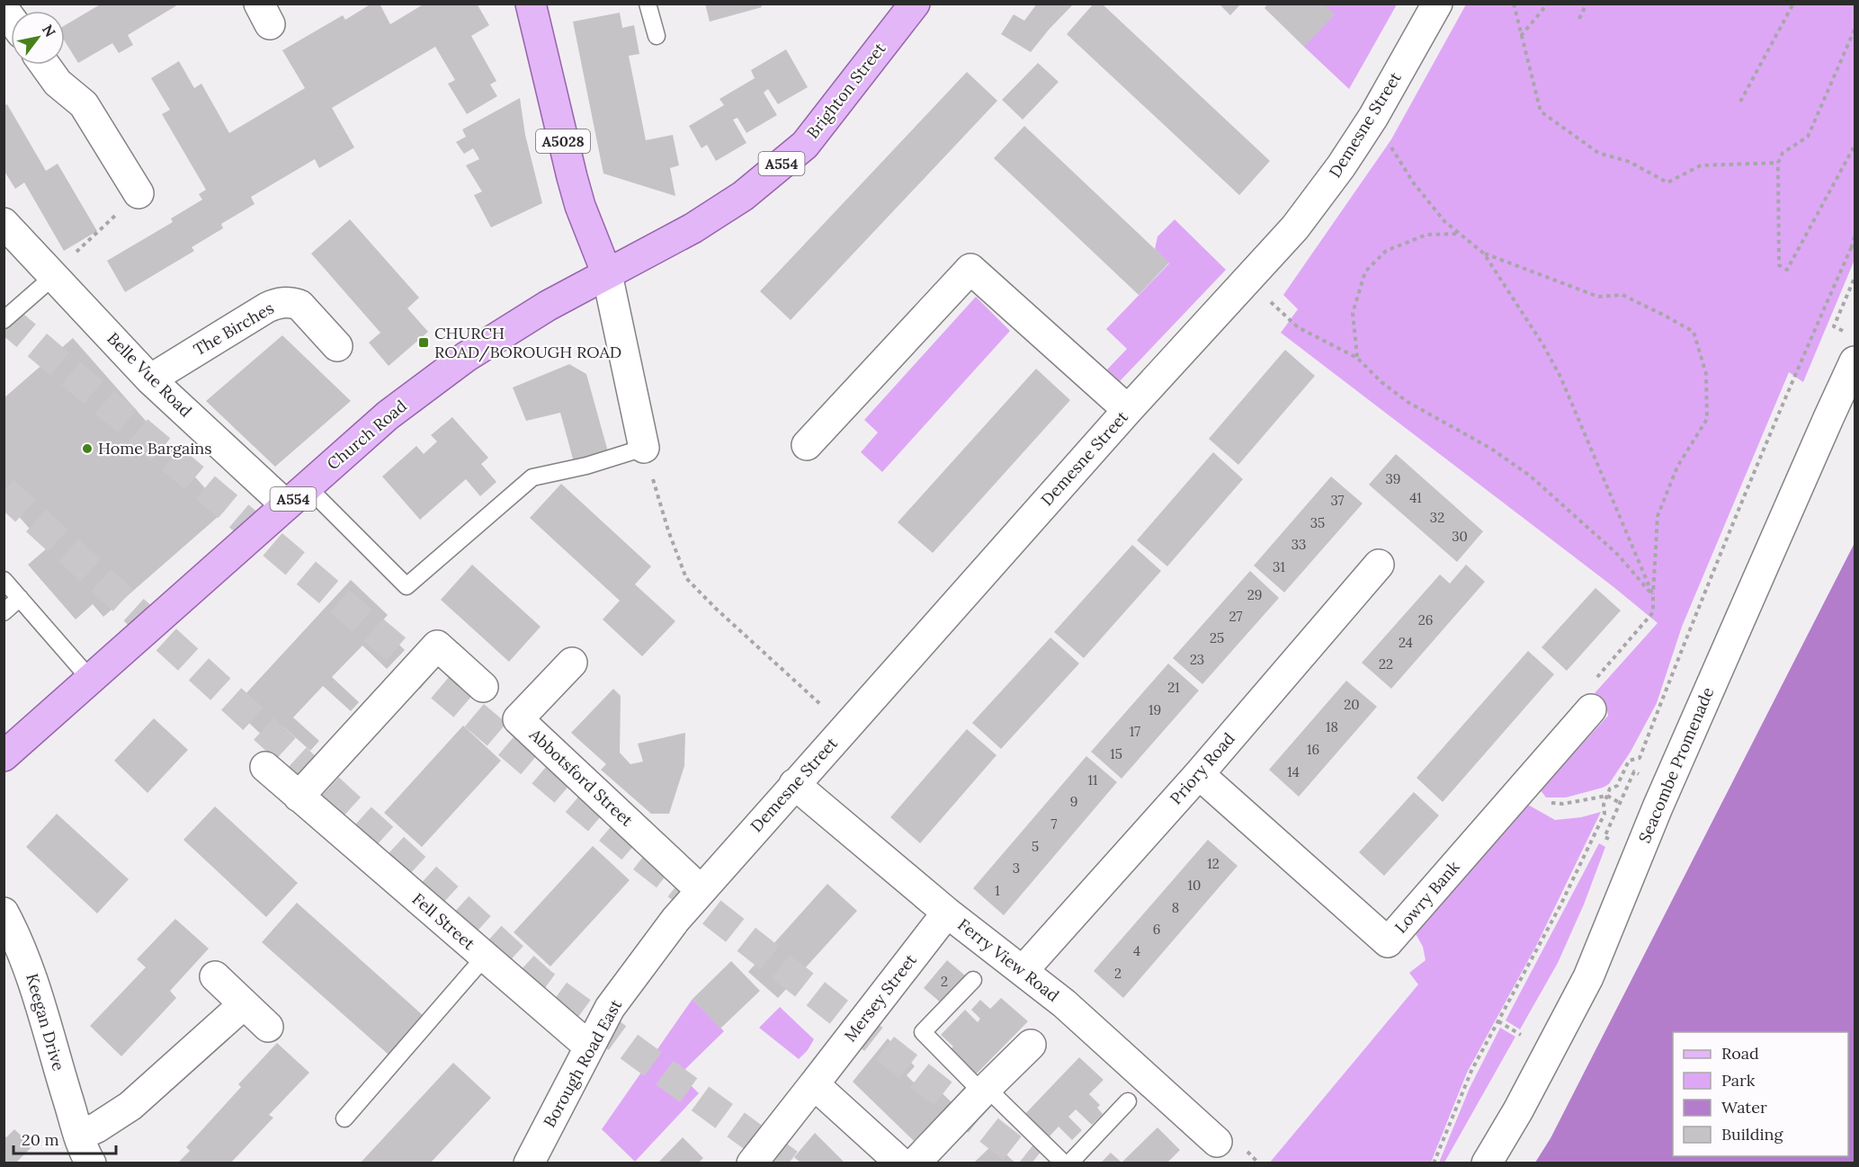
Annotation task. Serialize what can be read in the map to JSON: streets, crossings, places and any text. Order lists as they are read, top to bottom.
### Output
{
  "streets": {
    "main road": [
      "Brighton Street",
      "A5028",
      "A554",
      "Church Road"
    ],
    "street": [
      "Demesne Street",
      "The Birches",
      "Belle Vue Road",
      "Seacombe Promenade",
      "Priory Road",
      "Abbotsford Street",
      "Lowry Bank",
      "Fell Street",
      "Ferry View Road",
      "Mersey Street",
      "Keegan Drive",
      "Borough Road East"
    ]
  },
  "crossings": [
    ["Brighton Street", "A5028"],
    ["Brighton Street", "Church Road"],
    ["Demesne Street", "Abbotsford Street"],
    ["Demesne Street", "Ferry View Road"],
    ["Demesne Street", "Borough Road East"],
    ["A5028", "Church Road"],
    ["The Birches", "Belle Vue Road"],
    ["Belle Vue Road", "Church Road"],
    ["Priory Road", "Lowry Bank"],
    ["Priory Road", "Ferry View Road"],
    ["Abbotsford Street", "Borough Road East"],
    ["Fell Street", "Borough Road East"],
    ["Ferry View Road", "Mersey Street"]
  ],
  "places": {
    "transit": ["CHURCH ROAD/BOROUGH ROAD"],
    "other": ["Home Bargains"]
  },
  "house_numbers": [
    "39",
    "41",
    "37",
    "32",
    "35",
    "30",
    "33",
    "31",
    "29",
    "27",
    "26",
    "25",
    "24",
    "23",
    "22",
    "21",
    "20",
    "19",
    "18",
    "17",
    "16",
    "15",
    "14",
    "11",
    "9",
    "7",
    "5",
    "12",
    "3",
    "10",
    "1",
    "8",
    "6",
    "4",
    "2",
    "2"
  ],
  "legend": [
    "Road",
    "Park",
    "Water",
    "Building"
  ],
  "scale_bar": "20 m",
  "north": "top right"
}
